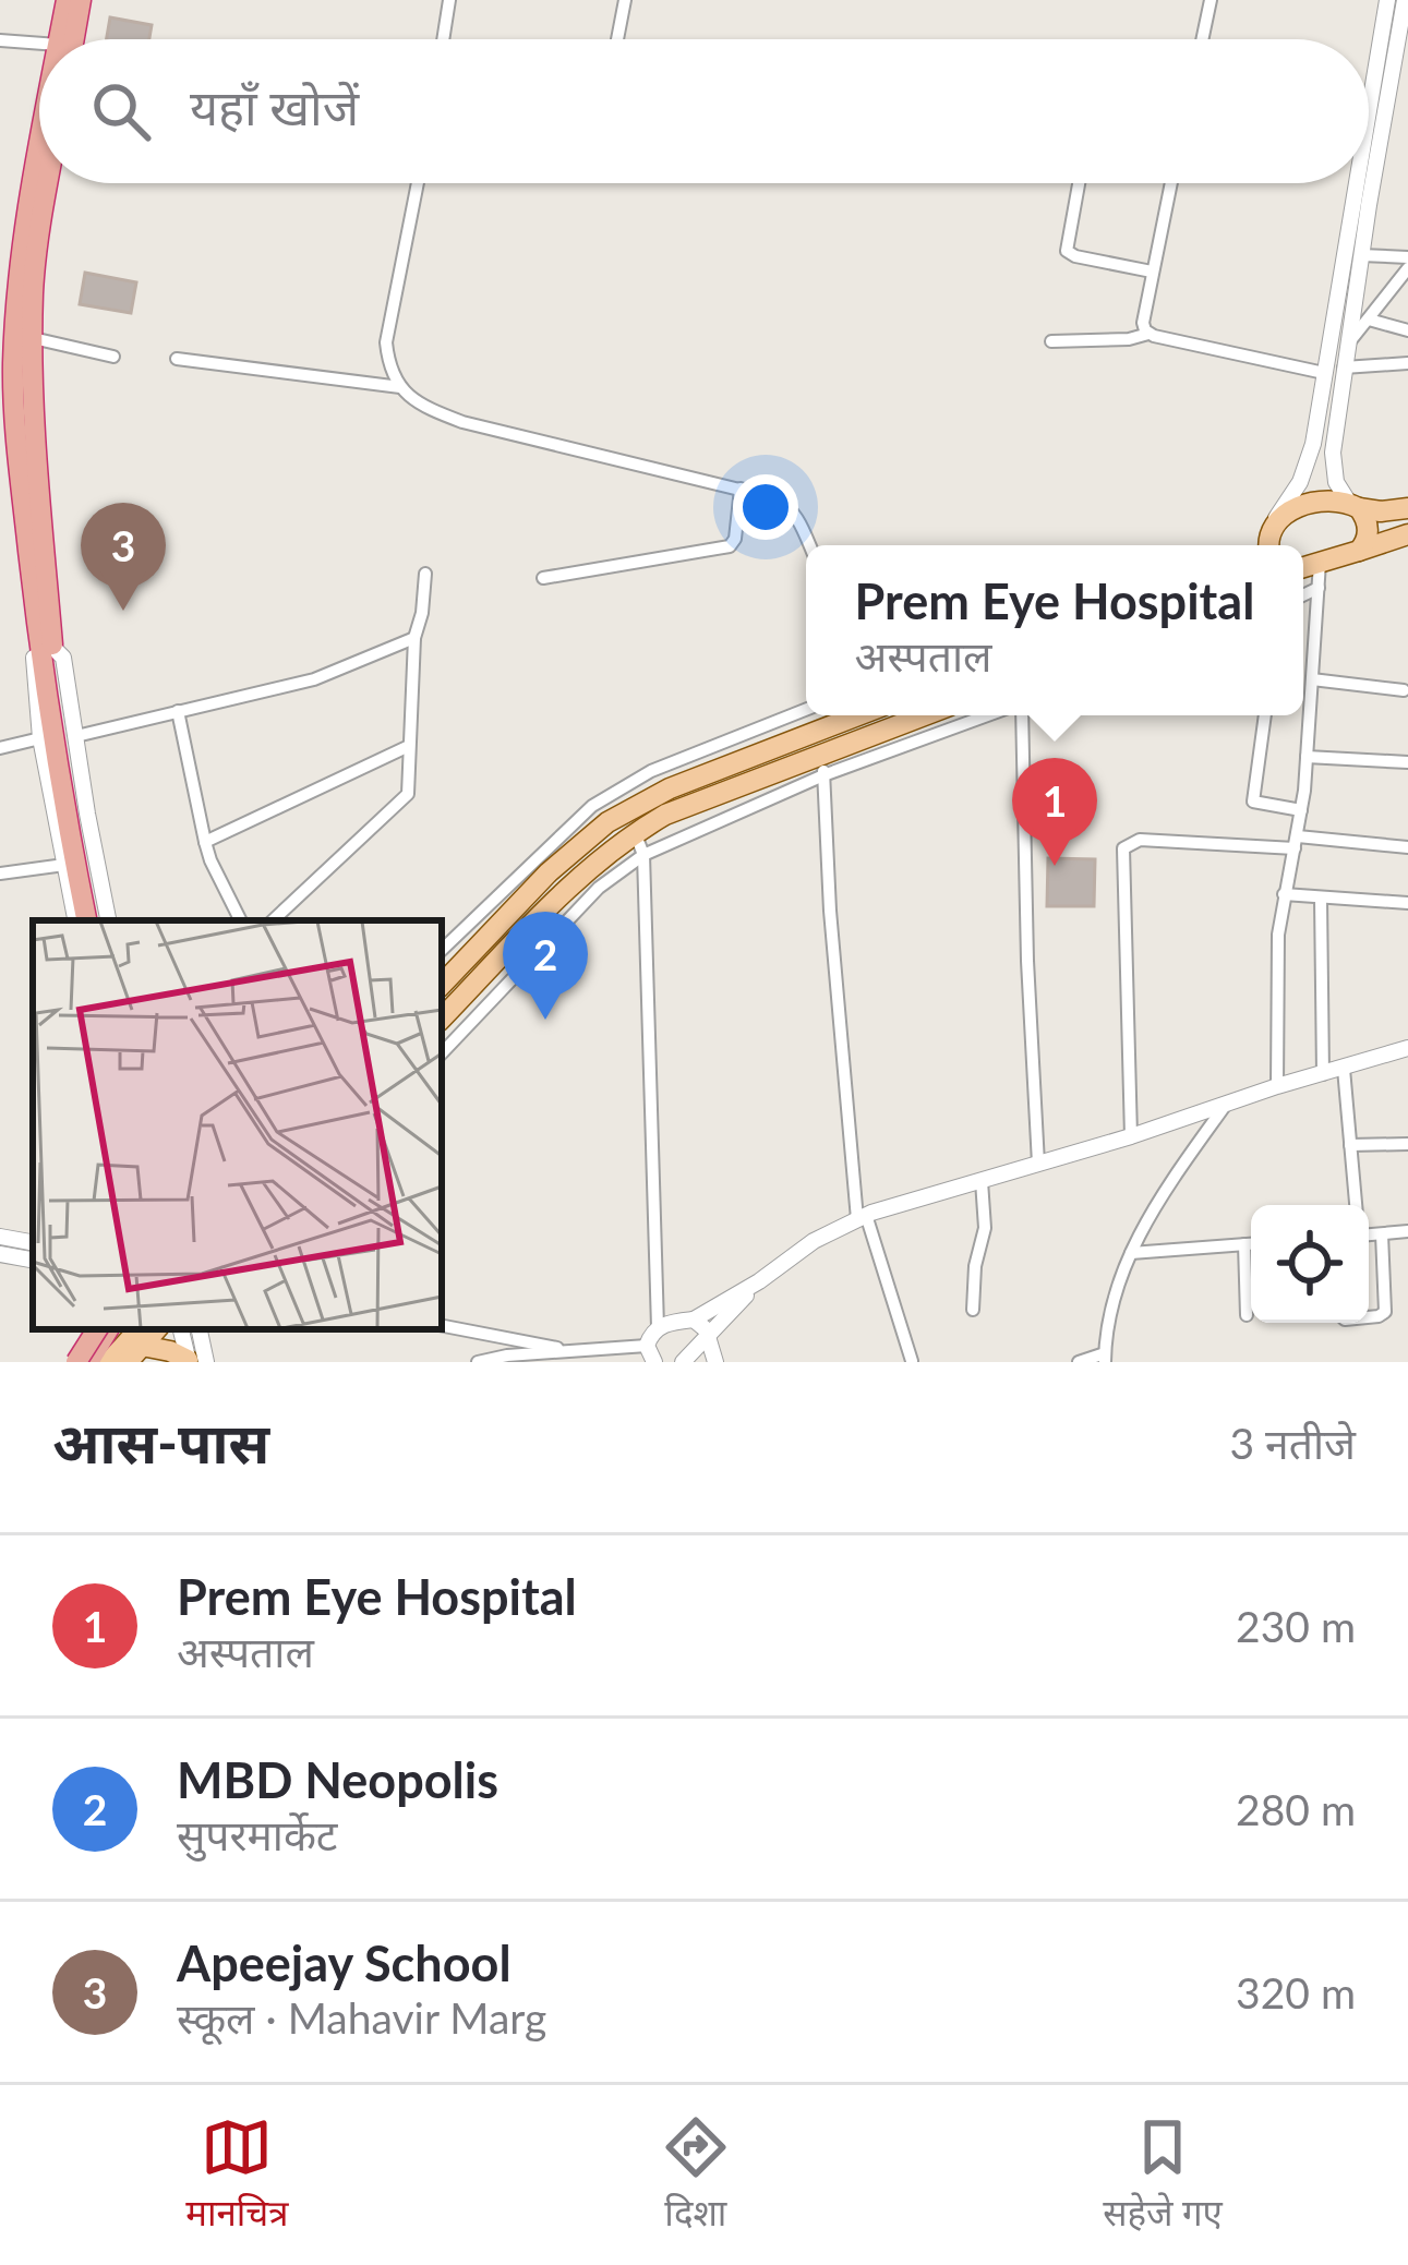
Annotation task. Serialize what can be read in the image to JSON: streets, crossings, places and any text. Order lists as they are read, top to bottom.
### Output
{
  "page": {
    "search": "यहाँ खोजें",
    "pins": ["3", "1", "2"],
    "popup": ["Prem Eye Hospital", "अस्पताल"],
    "heading": ["आस-पास", "3 नतीजे"],
    "list": [
      {
        "mark": "1",
        "name": "Prem Eye Hospital",
        "note": "अस्पताल",
        "value": "230 m"
      },
      {
        "mark": "2",
        "name": "MBD Neopolis",
        "note": "सुपरमार्केट",
        "value": "280 m"
      },
      {
        "mark": "3",
        "name": "Apeejay School",
        "note": "स्कूल · Mahavir Marg",
        "value": "320 m"
      }
    ],
    "nav": ["मानचित्र", "दिशा", "सहेजे गए"]
  }
}
